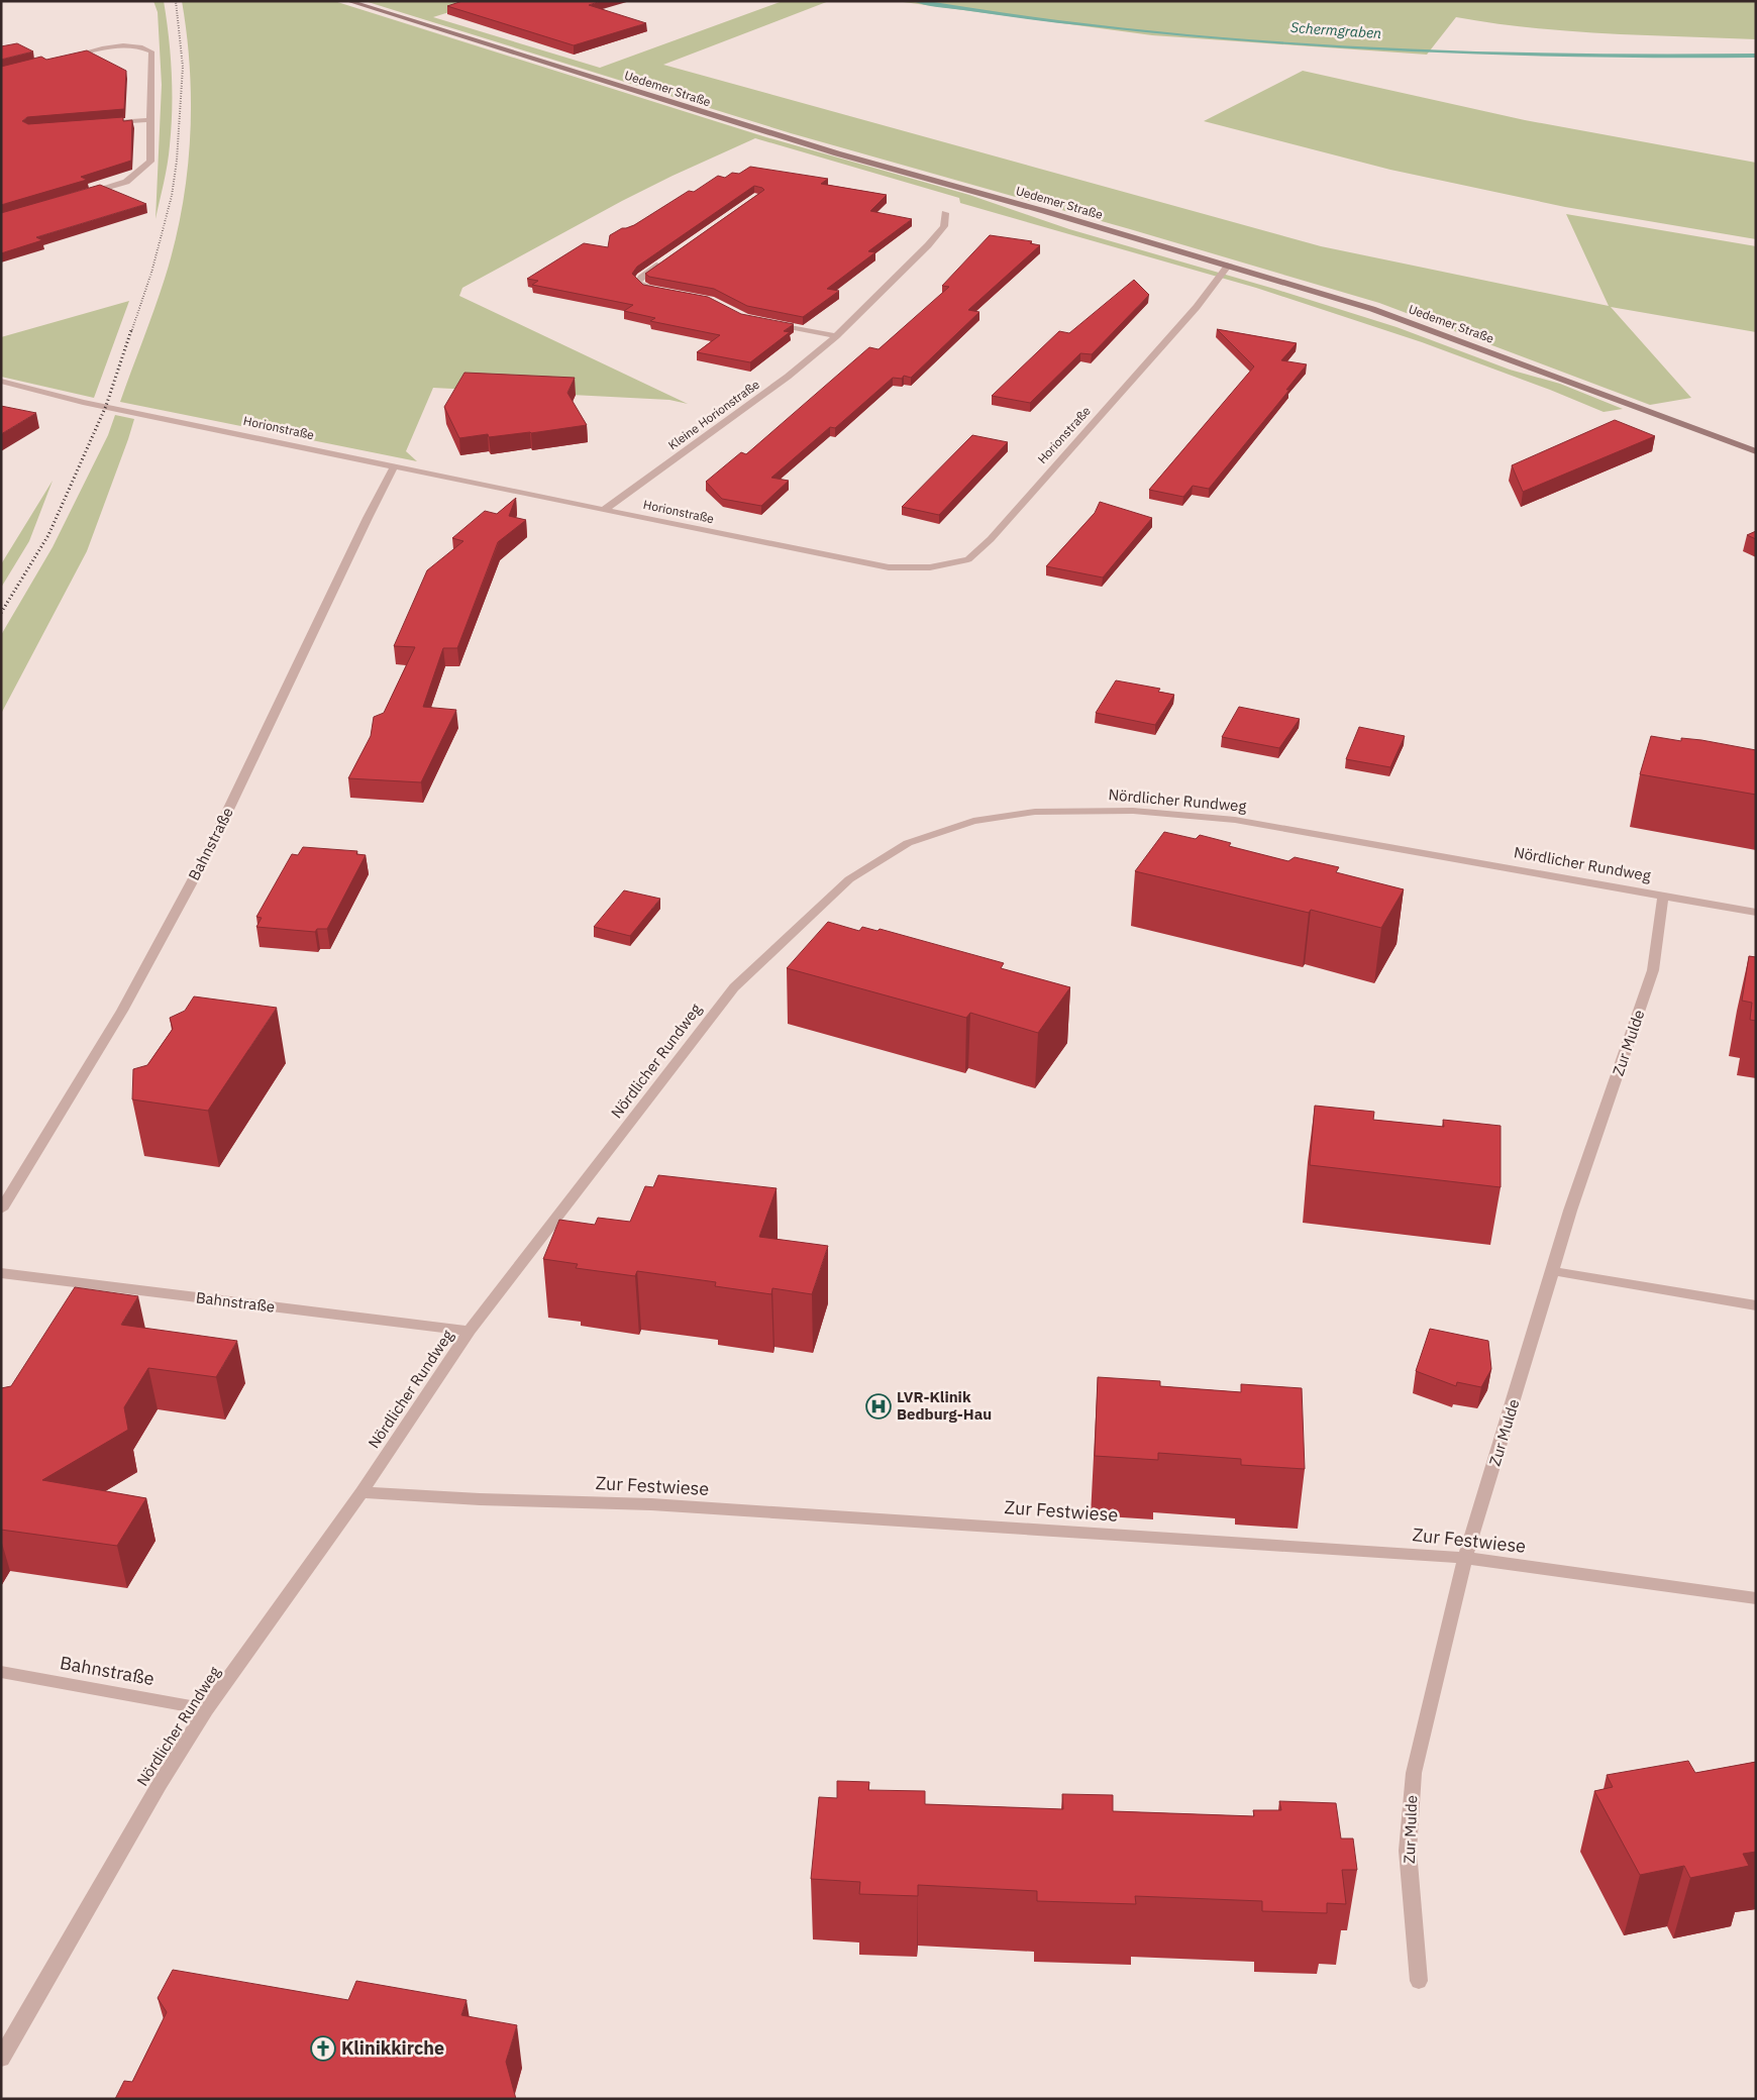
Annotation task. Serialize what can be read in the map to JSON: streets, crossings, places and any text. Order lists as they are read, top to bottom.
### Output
{
  "streets": {
    "main road": ["Uedemer Straße"],
    "street": [
      "Kleine Horionstraße",
      "Horionstraße",
      "Nördlicher Rundweg",
      "Bahnstraße",
      "Zur Mulde",
      "Zur Festwiese"
    ]
  },
  "crossings": [
    ["Uedemer Straße", "Horionstraße"],
    ["Kleine Horionstraße", "Horionstraße"],
    ["Horionstraße", "Bahnstraße"],
    ["Nördlicher Rundweg", "Bahnstraße"],
    ["Nördlicher Rundweg", "Zur Mulde"],
    ["Nördlicher Rundweg", "Zur Festwiese"],
    ["Zur Mulde", "Zur Festwiese"]
  ],
  "water": ["Schermgraben"],
  "places": {
    "hospital": ["LVR-Klinik Bedburg-Hau"],
    "church": ["Klinikkirche"]
  }
}
